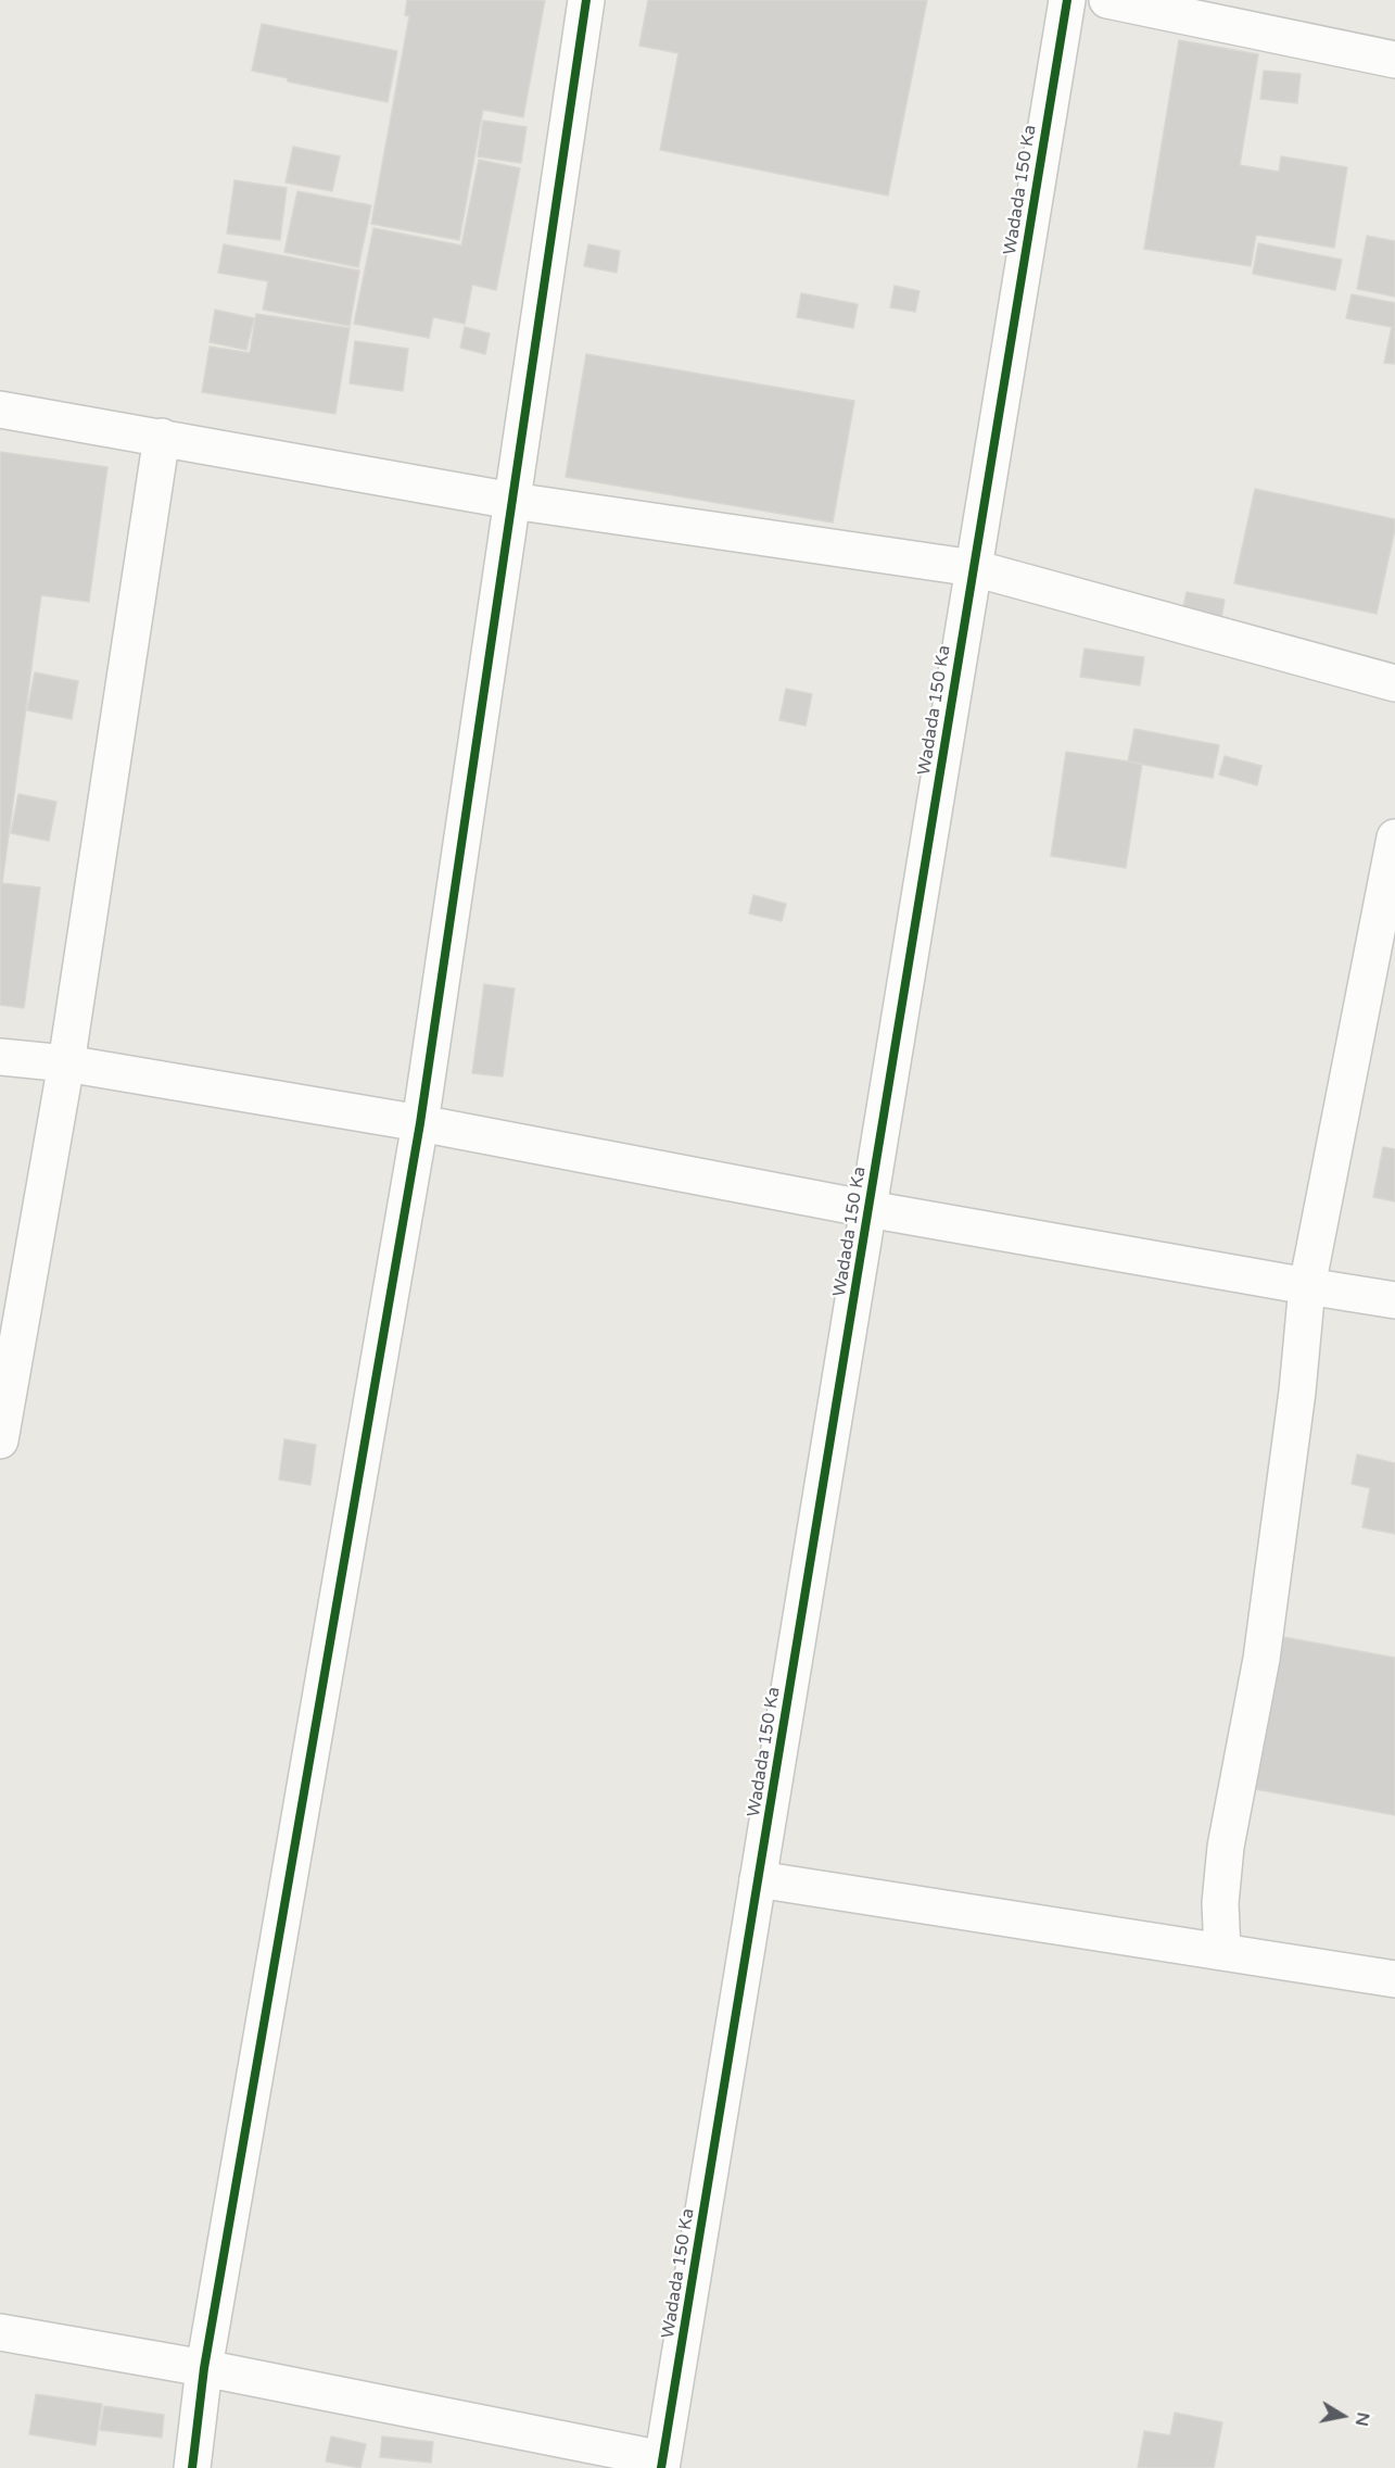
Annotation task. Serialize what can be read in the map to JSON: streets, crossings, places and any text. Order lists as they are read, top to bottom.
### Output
{
  "streets": {
    "street": ["Wadada 150 Ka"]
  },
  "north": "right"
}
